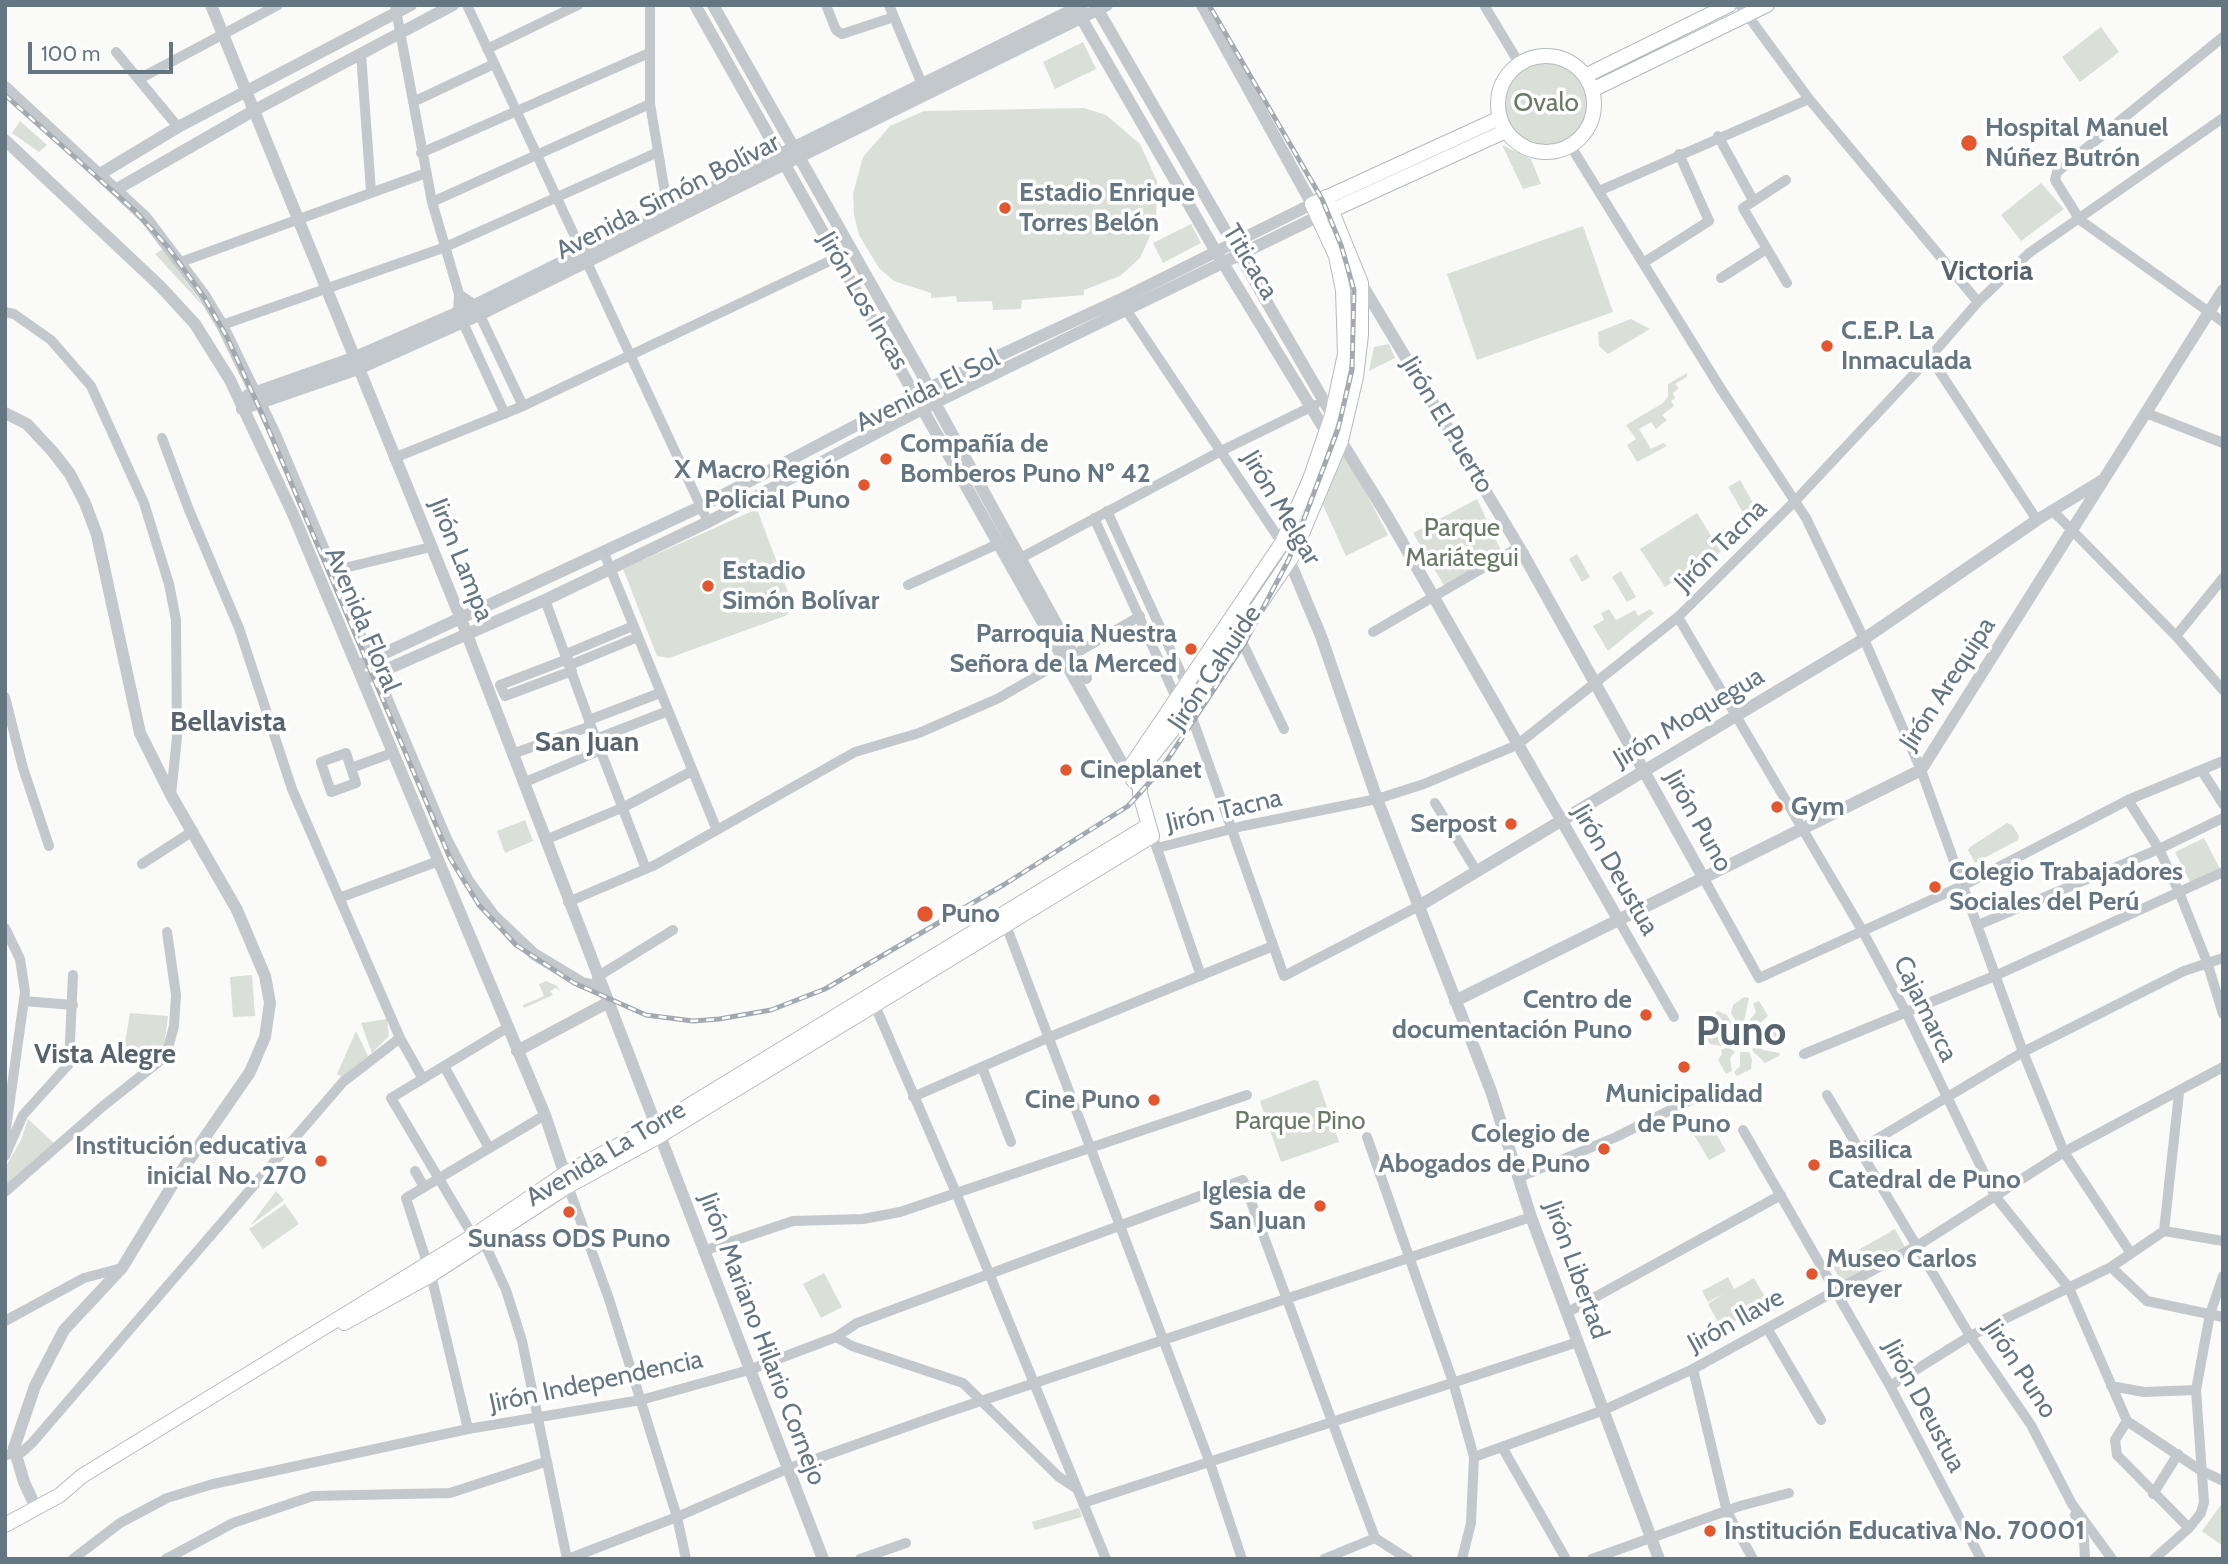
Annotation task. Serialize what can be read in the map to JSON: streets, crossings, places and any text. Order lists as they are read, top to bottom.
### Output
{
  "streets": {
    "main road": [
      "Avenida El Sol",
      "Jirón El Puerto",
      "Jirón Cahuide",
      "Avenida La Torre"
    ],
    "street": [
      "Avenida Simón Bolívar",
      "Titicaca",
      "Jirón Los Incas",
      "Jirón Melgar",
      "Jirón Tacna",
      "Jirón Lampa",
      "Avenida Floral",
      "Jirón Arequipa",
      "Jirón Moquegua",
      "Jirón Puno",
      "Jirón Deustua",
      "Cajamarca",
      "Jirón Libertad",
      "Jirón Ilave",
      "Jirón Mariano Hilario Cornejo",
      "Jirón Independencia"
    ]
  },
  "crossings": [
    ["Avenida Simón Bolívar", "Titicaca"],
    ["Avenida Simón Bolívar", "Jirón Los Incas"],
    ["Avenida Simón Bolívar", "Jirón Lampa"],
    ["Avenida Simón Bolívar", "Avenida Floral"],
    ["Titicaca", "Avenida El Sol"],
    ["Titicaca", "Jirón Cahuide"],
    ["Titicaca", "Jirón Deustua"],
    ["Jirón Los Incas", "Avenida El Sol"],
    ["Jirón Los Incas", "Jirón Cahuide"],
    ["Avenida El Sol", "Jirón El Puerto"],
    ["Avenida El Sol", "Jirón Melgar"],
    ["Avenida El Sol", "Jirón Lampa"],
    ["Avenida El Sol", "Avenida Floral"],
    ["Jirón El Puerto", "Jirón Tacna"],
    ["Jirón El Puerto", "Jirón Cahuide"],
    ["Jirón El Puerto", "Jirón Puno"],
    ["Jirón Melgar", "Jirón Tacna"],
    ["Jirón Melgar", "Jirón Cahuide"],
    ["Jirón Melgar", "Jirón Libertad"],
    ["Jirón Tacna", "Jirón Puno"],
    ["Jirón Tacna", "Jirón Deustua"],
    ["Jirón Tacna", "Cajamarca"],
    ["Jirón Tacna", "Avenida La Torre"],
    ["Jirón Tacna", "Jirón Libertad"],
    ["Jirón Lampa", "Avenida Floral"],
    ["Jirón Lampa", "Avenida La Torre"],
    ["Jirón Lampa", "Jirón Mariano Hilario Cornejo"],
    ["Avenida Floral", "Avenida La Torre"],
    ["Jirón Arequipa", "Jirón Moquegua"],
    ["Jirón Arequipa", "Jirón Puno"],
    ["Jirón Arequipa", "Jirón Deustua"],
    ["Jirón Arequipa", "Cajamarca"],
    ["Jirón Arequipa", "Jirón Libertad"],
    ["Jirón Moquegua", "Jirón Puno"],
    ["Jirón Moquegua", "Jirón Deustua"],
    ["Jirón Moquegua", "Cajamarca"],
    ["Jirón Moquegua", "Jirón Libertad"],
    ["Jirón Puno", "Cajamarca"],
    ["Jirón Puno", "Jirón Ilave"],
    ["Jirón Deustua", "Jirón Ilave"],
    ["Cajamarca", "Jirón Ilave"],
    ["Avenida La Torre", "Jirón Mariano Hilario Cornejo"],
    ["Jirón Libertad", "Jirón Ilave"],
    ["Jirón Mariano Hilario Cornejo", "Jirón Independencia"]
  ],
  "districts": [
    "Victoria",
    "Bellavista",
    "San Juan",
    "Puno",
    "Vista Alegre"
  ],
  "parks": ["Ovalo", "Parque Mariátegui", "Parque Pino"],
  "places": [
    "Hospital Manuel Núñez Butrón",
    "Estadio Enrique Torres Belón",
    "C.E.P. La Inmaculada",
    "Compañía de Bomberos Puno Nº 42",
    "X Macro Región Policial Puno",
    "Estadio Simón Bolívar",
    "Parroquia Nuestra Señora de la Merced",
    "Cineplanet",
    "Gym",
    "Serpost",
    "Colegio Trabajadores Sociales del Perú",
    "Puno",
    "Centro de documentación Puno",
    "Municipalidad de Puno",
    "Cine Puno",
    "Colegio de Abogados de Puno",
    "Institución educativa inicial No. 270",
    "Basilica Catedral de Puno",
    "Iglesia de San Juan",
    "Sunass ODS Puno",
    "Museo Carlos Dreyer",
    "Institución Educativa No. 70001"
  ],
  "scale_bar": "100 m"
}
